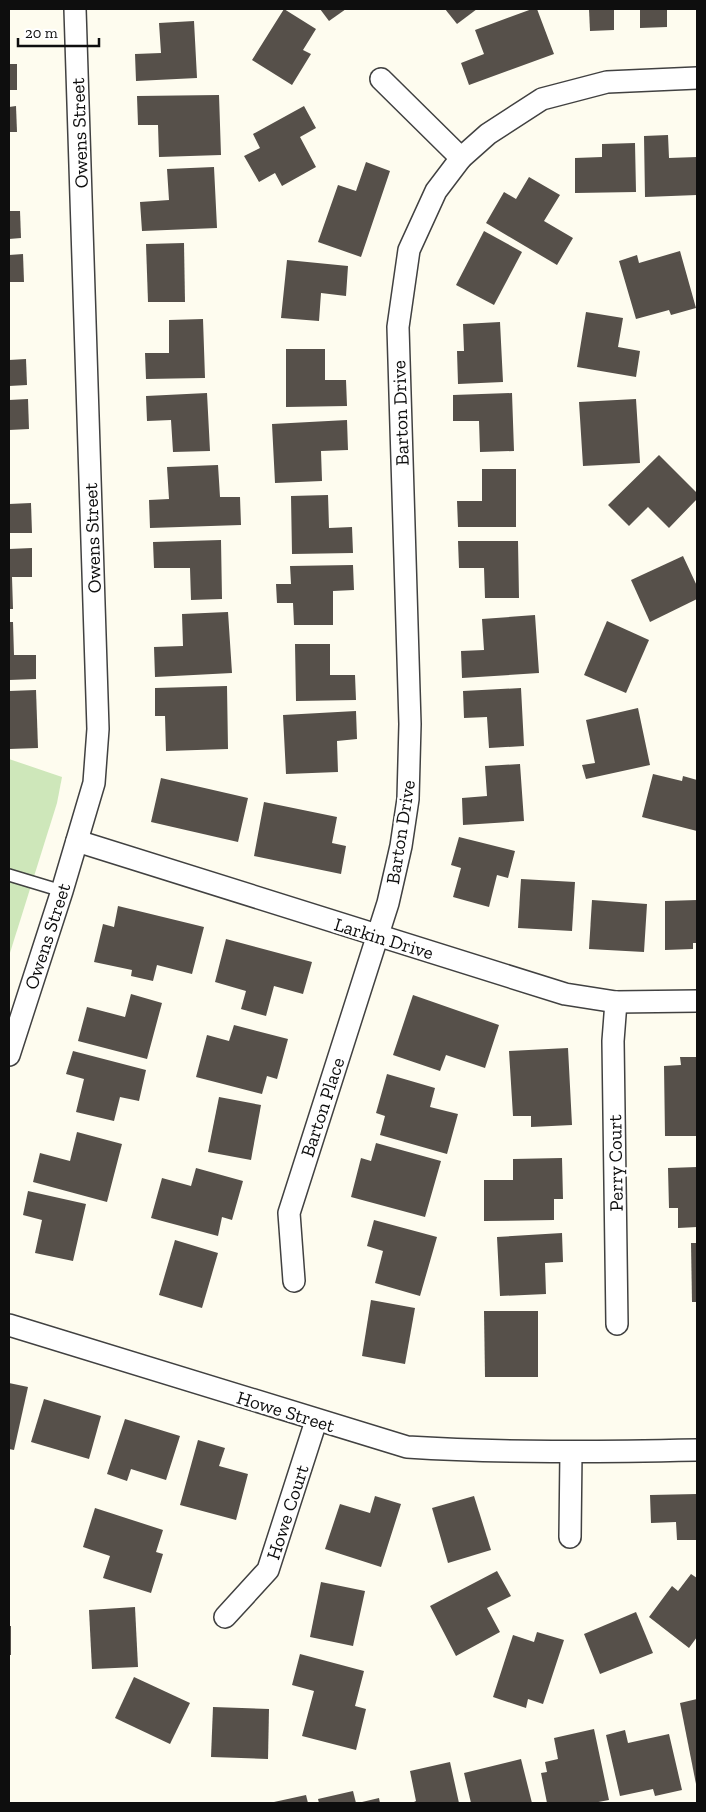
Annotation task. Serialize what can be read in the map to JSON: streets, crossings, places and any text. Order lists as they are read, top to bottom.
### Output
{
  "streets": {
    "street": [
      "Owens Street",
      "Barton Drive",
      "Larkin Drive",
      "Barton Place",
      "Perry Court",
      "Howe Street",
      "Howe Court"
    ]
  },
  "crossings": [
    ["Owens Street", "Larkin Drive"],
    ["Barton Drive", "Larkin Drive"],
    ["Barton Drive", "Barton Place"],
    ["Larkin Drive", "Barton Place"],
    ["Larkin Drive", "Perry Court"],
    ["Howe Street", "Howe Court"]
  ],
  "scale_bar": "20 m"
}
